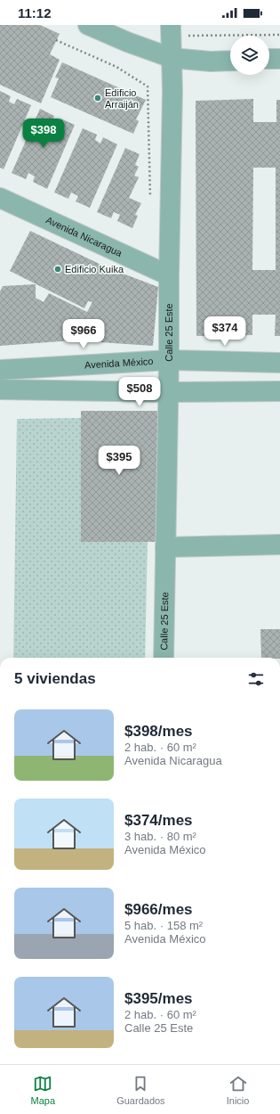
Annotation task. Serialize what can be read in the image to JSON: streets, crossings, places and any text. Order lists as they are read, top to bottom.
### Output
{
  "streets": {
    "street": ["Avenida Nicaragua", "Calle 25 Este", "Avenida México"]
  },
  "crossings": [
    ["Avenida Nicaragua", "Calle 25 Este"],
    ["Calle 25 Este", "Avenida México"]
  ],
  "places": ["Edificio Arraiján", "Edificio Kuika"],
  "page": {
    "status": "11:12",
    "price": [
      "$398",
      "$374",
      "$966",
      "$508",
      "$395"
    ],
    "heading": "5 viviendas",
    "list": [
      {
        "name": "$398/mes",
        "note": "2 hab. · 60 m² · Avenida Nicaragua"
      },
      {
        "name": "$374/mes",
        "note": "3 hab. · 80 m² · Avenida México"
      },
      {
        "name": "$966/mes",
        "note": "5 hab. · 158 m² · Avenida México"
      },
      {
        "name": "$395/mes",
        "note": "2 hab. · 60 m² · Calle 25 Este"
      }
    ],
    "tabs": ["Mapa", "Guardados", "Inicio"]
  }
}
